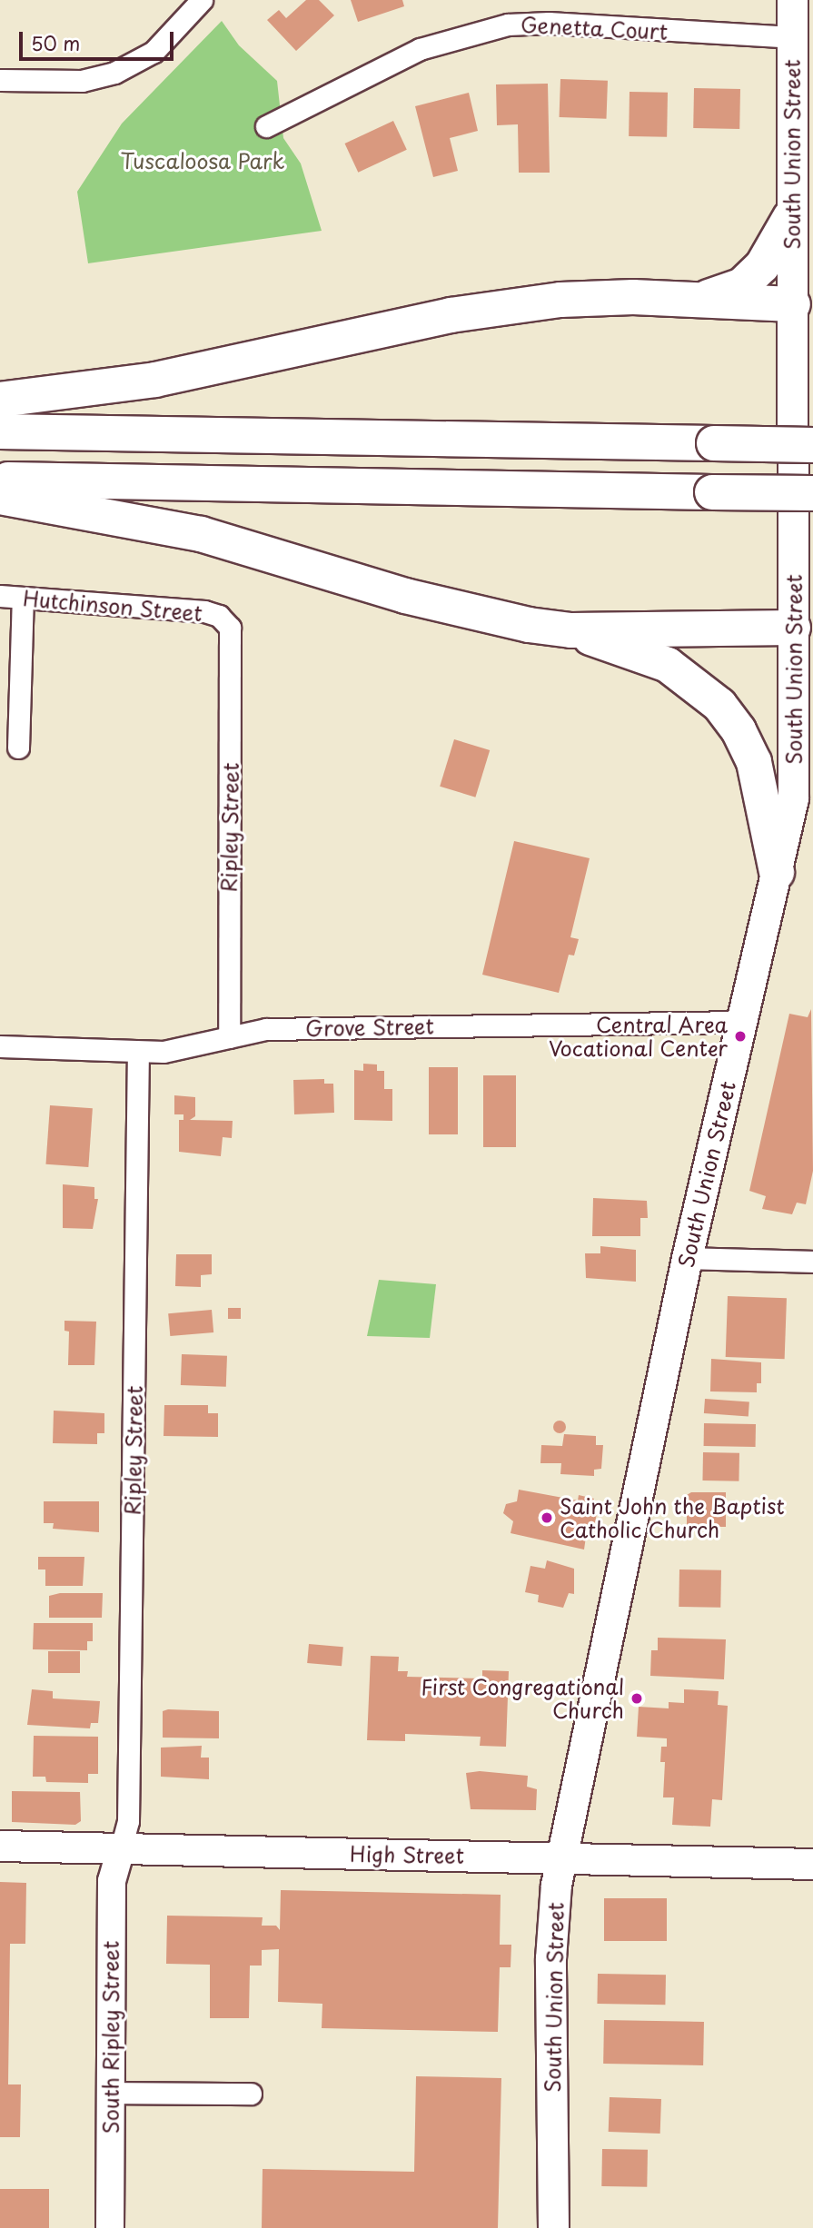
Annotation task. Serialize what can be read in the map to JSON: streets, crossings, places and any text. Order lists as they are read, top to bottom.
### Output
{
  "streets": {
    "main road": ["South Union Street", "High Street"],
    "street": [
      "Genetta Court",
      "Hutchinson Street",
      "Ripley Street",
      "Grove Street",
      "South Ripley Street"
    ]
  },
  "crossings": [
    ["Genetta Court", "South Union Street"],
    ["South Union Street", "Grove Street"],
    ["South Union Street", "High Street"],
    ["Hutchinson Street", "Ripley Street"],
    ["Ripley Street", "Grove Street"],
    ["Ripley Street", "High Street"],
    ["Ripley Street", "South Ripley Street"],
    ["High Street", "South Ripley Street"]
  ],
  "parks": ["Tuscaloosa Park"],
  "places": ["Central Area Vocational Center", "Saint John the Baptist Catholic Church", "First Congregational Church"],
  "scale_bar": "50 m"
}
